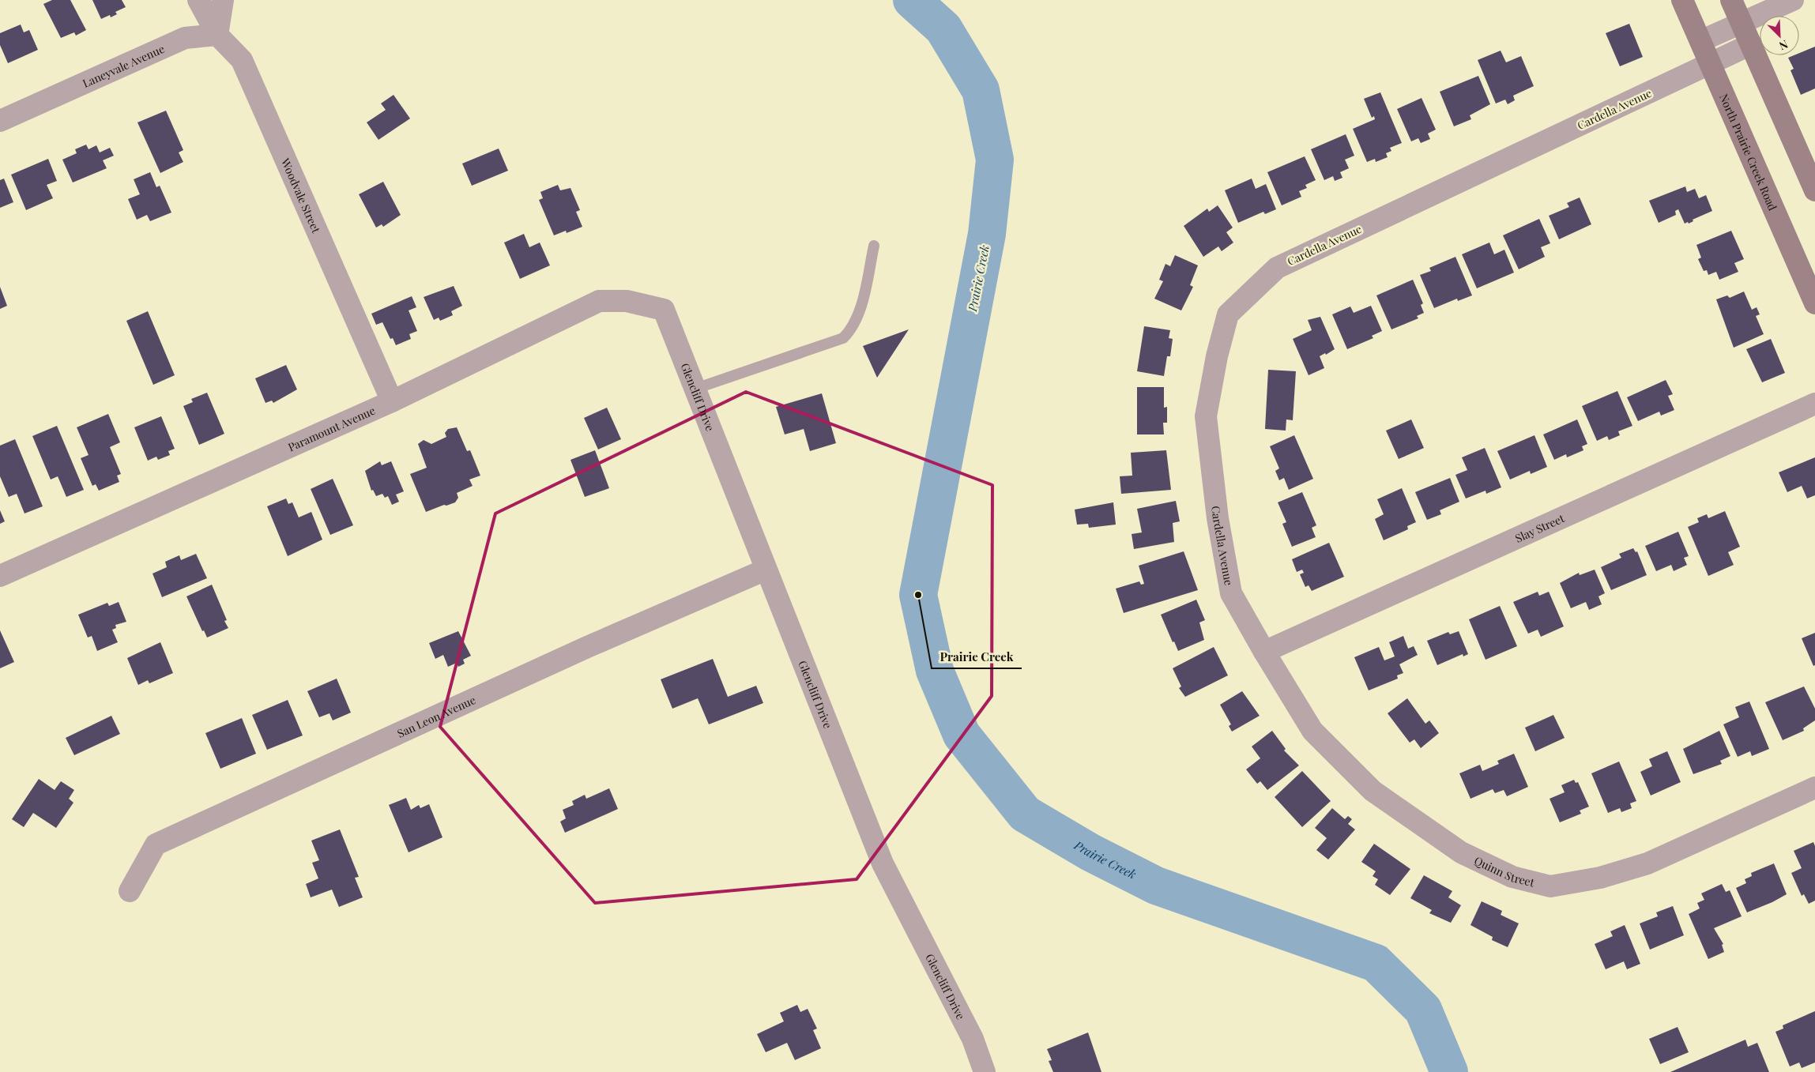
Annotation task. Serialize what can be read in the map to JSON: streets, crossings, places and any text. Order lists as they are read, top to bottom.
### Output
{
  "streets": {
    "main road": ["North Prairie Creek Road"],
    "street": [
      "Laneyvale Avenue",
      "Cardella Avenue",
      "Woodvale Street",
      "Glencliff Drive",
      "Paramount Avenue",
      "Slay Street",
      "San Leon Avenue",
      "Quinn Street"
    ]
  },
  "crossings": [
    ["Laneyvale Avenue", "Woodvale Street"],
    ["Cardella Avenue", "North Prairie Creek Road"],
    ["Cardella Avenue", "Slay Street"],
    ["Cardella Avenue", "Quinn Street"],
    ["Woodvale Street", "Paramount Avenue"],
    ["Glencliff Drive", "Paramount Avenue"],
    ["Glencliff Drive", "San Leon Avenue"],
    ["Slay Street", "Quinn Street"]
  ],
  "water": ["Prairie Creek"],
  "places": ["Prairie Creek"],
  "north": "bottom right"
}
